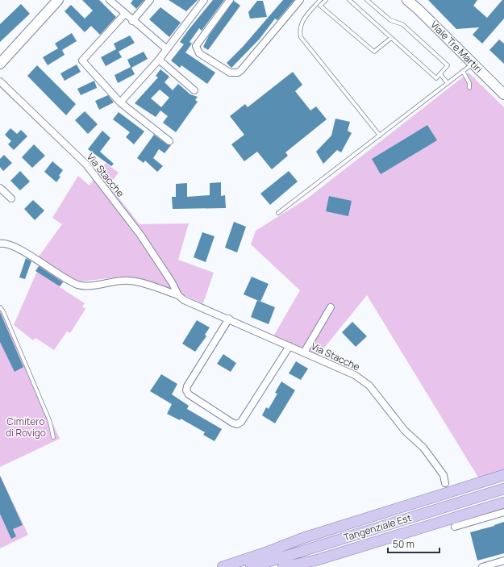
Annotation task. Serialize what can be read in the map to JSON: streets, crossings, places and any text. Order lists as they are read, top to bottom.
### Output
{
  "streets": {
    "main road": ["Viale Tre Martiri", "Tangenziale Est"],
    "street": ["Via Stacche"]
  },
  "parks": ["Cimitero di Rovigo"],
  "scale_bar": "50 m"
}
